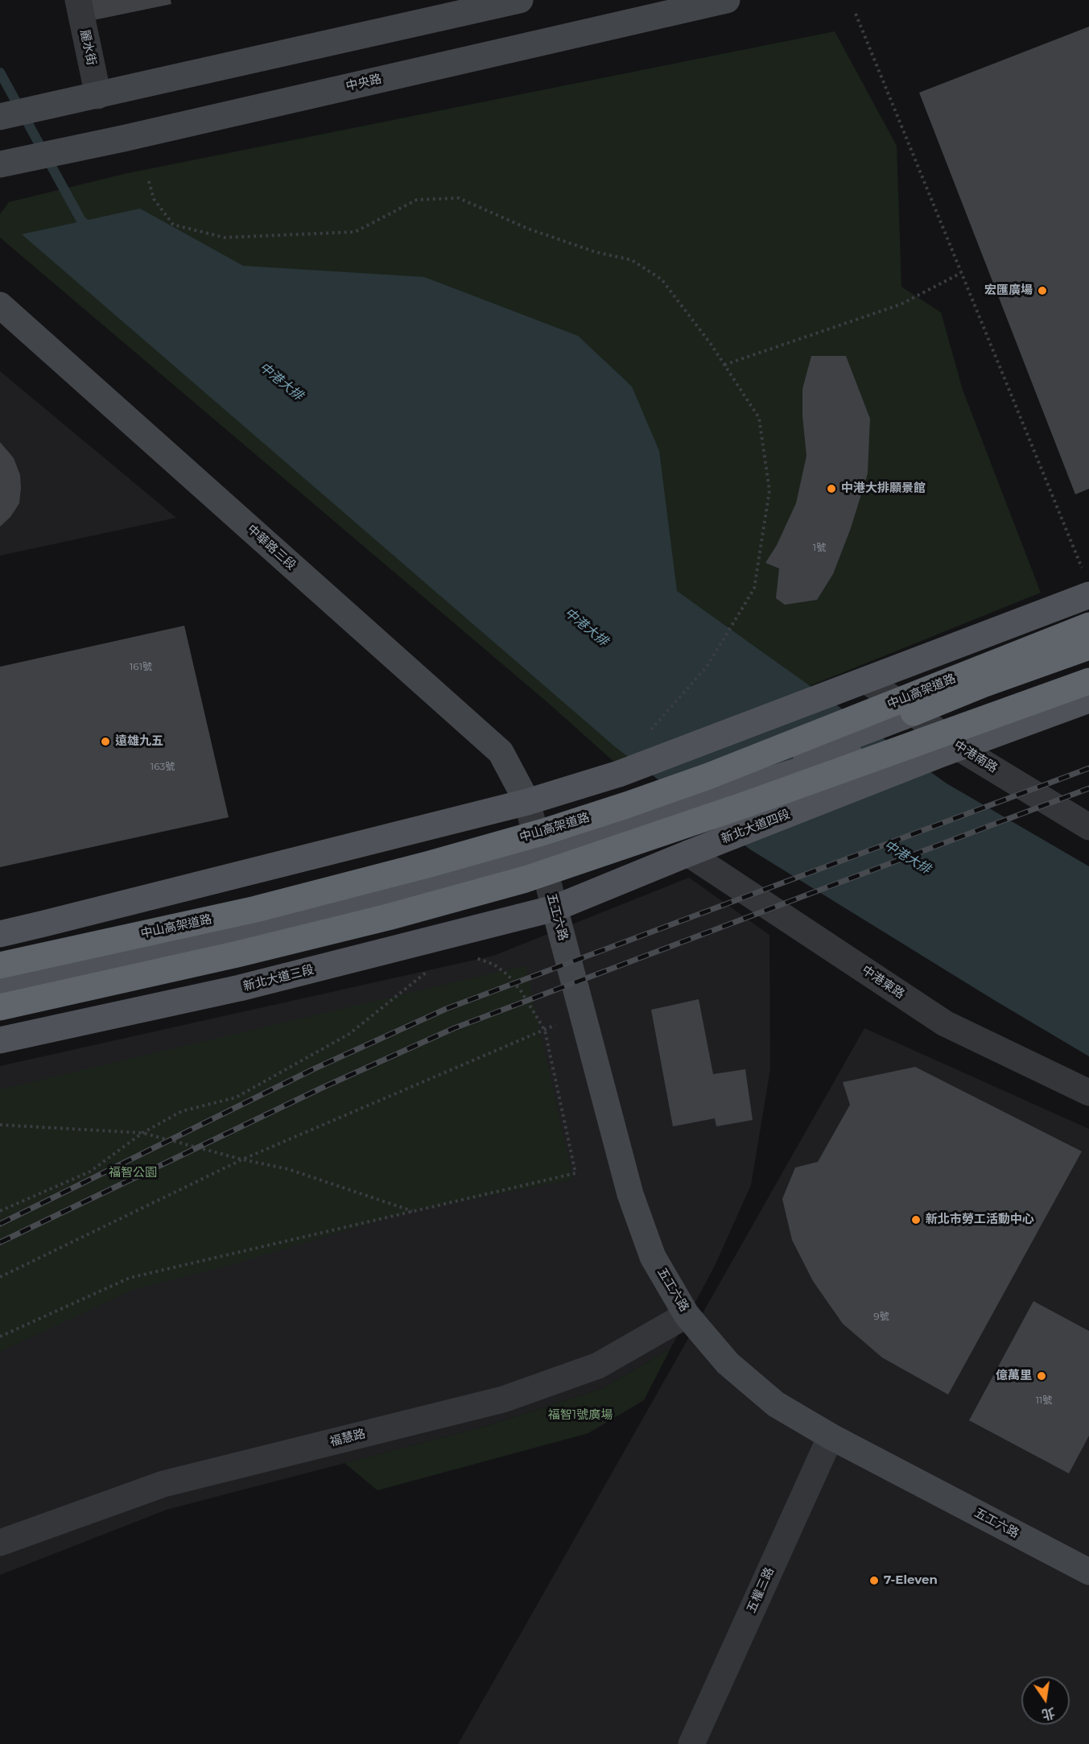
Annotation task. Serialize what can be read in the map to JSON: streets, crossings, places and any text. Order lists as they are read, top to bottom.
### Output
{
  "streets": {
    "highway": ["中山高架道路"],
    "main road": ["新北大道四段", "新北大道三段"],
    "street": [
      "麗水街",
      "中央路",
      "中華路三段",
      "中港南路",
      "五工六路",
      "中港東路",
      "福慧路",
      "五權三路"
    ]
  },
  "crossings": [
    ["中華路三段", "新北大道四段"],
    ["中華路三段", "五工六路"],
    ["中港南路", "新北大道四段"],
    ["新北大道四段", "五工六路"],
    ["新北大道四段", "新北大道三段"],
    ["新北大道四段", "中港東路"],
    ["五工六路", "新北大道三段"],
    ["五工六路", "福慧路"],
    ["五工六路", "五權三路"]
  ],
  "water": ["中港大排"],
  "parks": ["福智公園", "福智1號廣場"],
  "places": [
    "宏匯廣場",
    "中港大排願景館",
    "遠雄九五",
    "新北市勞工活動中心",
    "億萬里",
    "7-Eleven"
  ],
  "house_numbers": [
    "1號",
    "161號",
    "163號",
    "9號",
    "11號"
  ],
  "north": "bottom"
}
